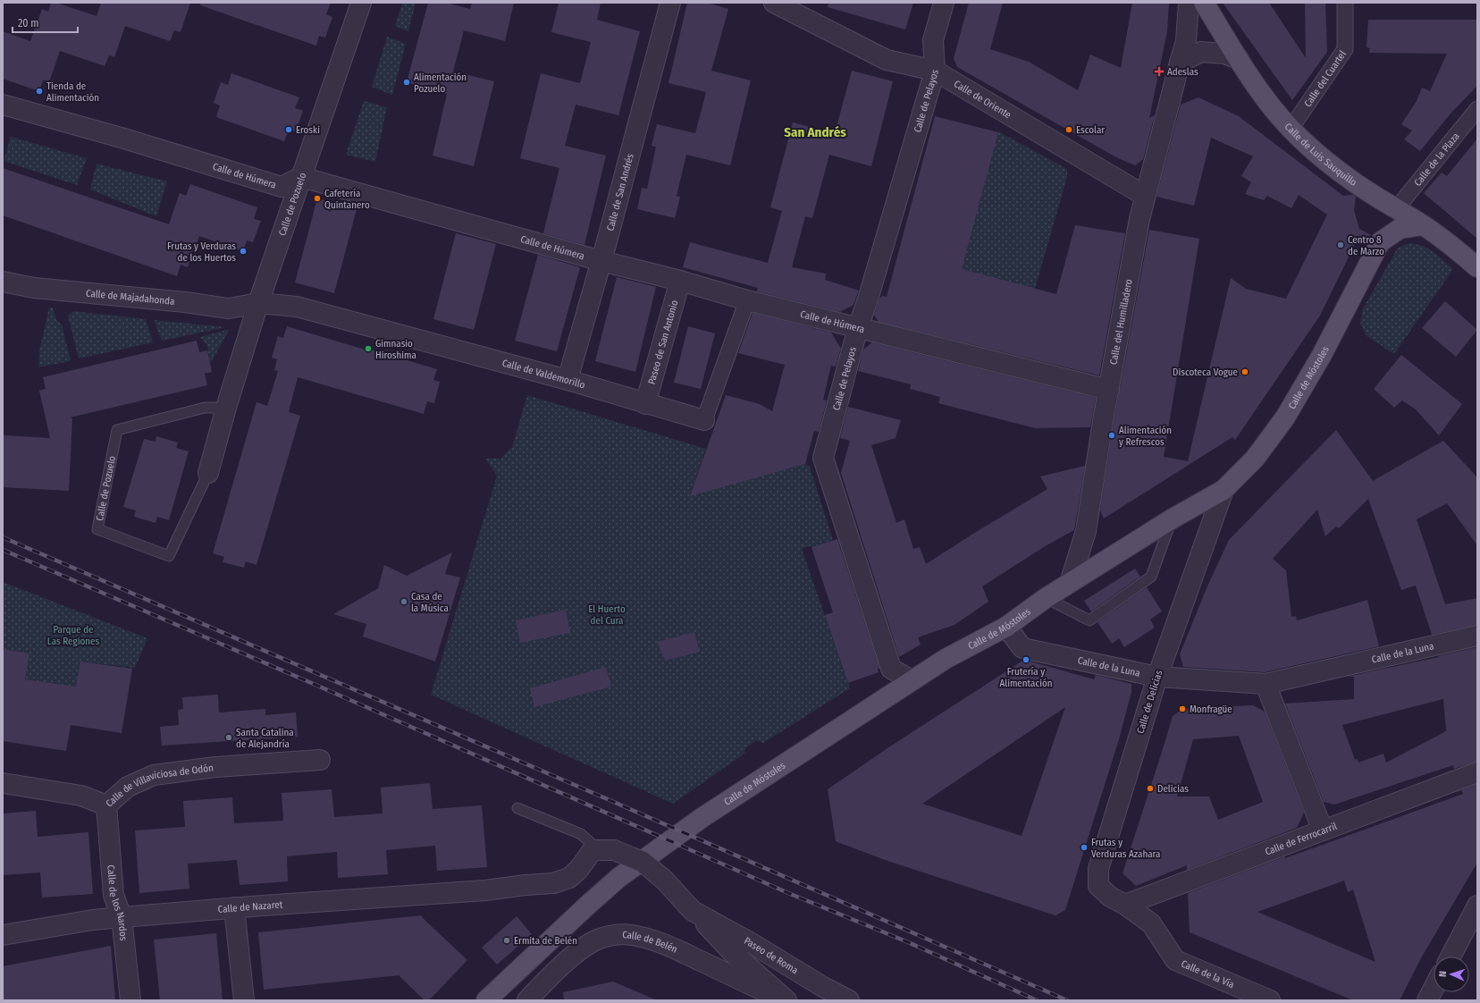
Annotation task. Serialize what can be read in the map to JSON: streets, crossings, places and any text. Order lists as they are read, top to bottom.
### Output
{
  "streets": {
    "main road": ["Calle de Luis Sauquillo", "Calle de Móstoles"],
    "street": [
      "Calle del Cuartel",
      "Calle de Oriente",
      "Calle de Pelayos",
      "Calle de la Plaza",
      "Calle de Húmera",
      "Calle de San Andrés",
      "Calle de Pozuelo",
      "Calle de Majadahonda",
      "Calle del Humilladero",
      "Paseo de San Antonio",
      "Calle de Valdemorillo",
      "Calle de la Luna",
      "Calle de Delicias",
      "Calle de Villaviciosa de Odón",
      "Calle de Ferrocarril",
      "Calle de los Nardos",
      "Calle de Nazaret",
      "Calle de Belén",
      "Paseo de Roma",
      "Calle de la Vía"
    ]
  },
  "crossings": [
    ["Calle del Cuartel", "Calle de Luis Sauquillo"],
    ["Calle de Oriente", "Calle de Pelayos"],
    ["Calle de Oriente", "Calle del Humilladero"],
    ["Calle de Pelayos", "Calle de Húmera"],
    ["Calle de Pelayos", "Calle de Móstoles"],
    ["Calle de Luis Sauquillo", "Calle de la Plaza"],
    ["Calle de Luis Sauquillo", "Calle de Móstoles"],
    ["Calle de Húmera", "Calle de San Andrés"],
    ["Calle de Húmera", "Calle de Pozuelo"],
    ["Calle de Húmera", "Calle del Humilladero"],
    ["Calle de Húmera", "Paseo de San Antonio"],
    ["Calle de Húmera", "Calle de Valdemorillo"],
    ["Calle de San Andrés", "Calle de Valdemorillo"],
    ["Calle de Pozuelo", "Calle de Majadahonda"],
    ["Calle de Pozuelo", "Calle de Valdemorillo"],
    ["Calle de Majadahonda", "Calle de Valdemorillo"],
    ["Calle del Humilladero", "Calle de Móstoles"],
    ["Paseo de San Antonio", "Calle de Valdemorillo"],
    ["Calle de Móstoles", "Calle de la Luna"],
    ["Calle de Móstoles", "Calle de Delicias"],
    ["Calle de la Luna", "Calle de Delicias"],
    ["Calle de Delicias", "Calle de Ferrocarril"],
    ["Calle de Delicias", "Calle de la Vía"],
    ["Calle de Villaviciosa de Odón", "Calle de los Nardos"],
    ["Calle de Ferrocarril", "Calle de la Vía"],
    ["Calle de los Nardos", "Calle de Nazaret"],
    ["Calle de Nazaret", "Paseo de Roma"]
  ],
  "districts": ["San Andrés"],
  "parks": ["El Huerto del Cura", "Parque de Las Regiones"],
  "places": {
    "health": ["Adeslas"],
    "other": [
      "Alimentación Pozuelo",
      "Tienda de Alimentación",
      "Eroski",
      "Escolar",
      "Cafetería Quintanero",
      "Centro 8 de Marzo",
      "Frutas y Verduras de los Huertos",
      "Gimnasio Hiroshima",
      "Discoteca Vogue",
      "Alimentación y Refrescos",
      "Casa de la Música",
      "Frutería y Alimentación",
      "Monfragüe",
      "Santa Catalina de Alejandría",
      "Delicias",
      "Frutas y Verduras Azahara",
      "Ermita de Belén"
    ]
  },
  "scale_bar": "20 m",
  "north": "left"
}
